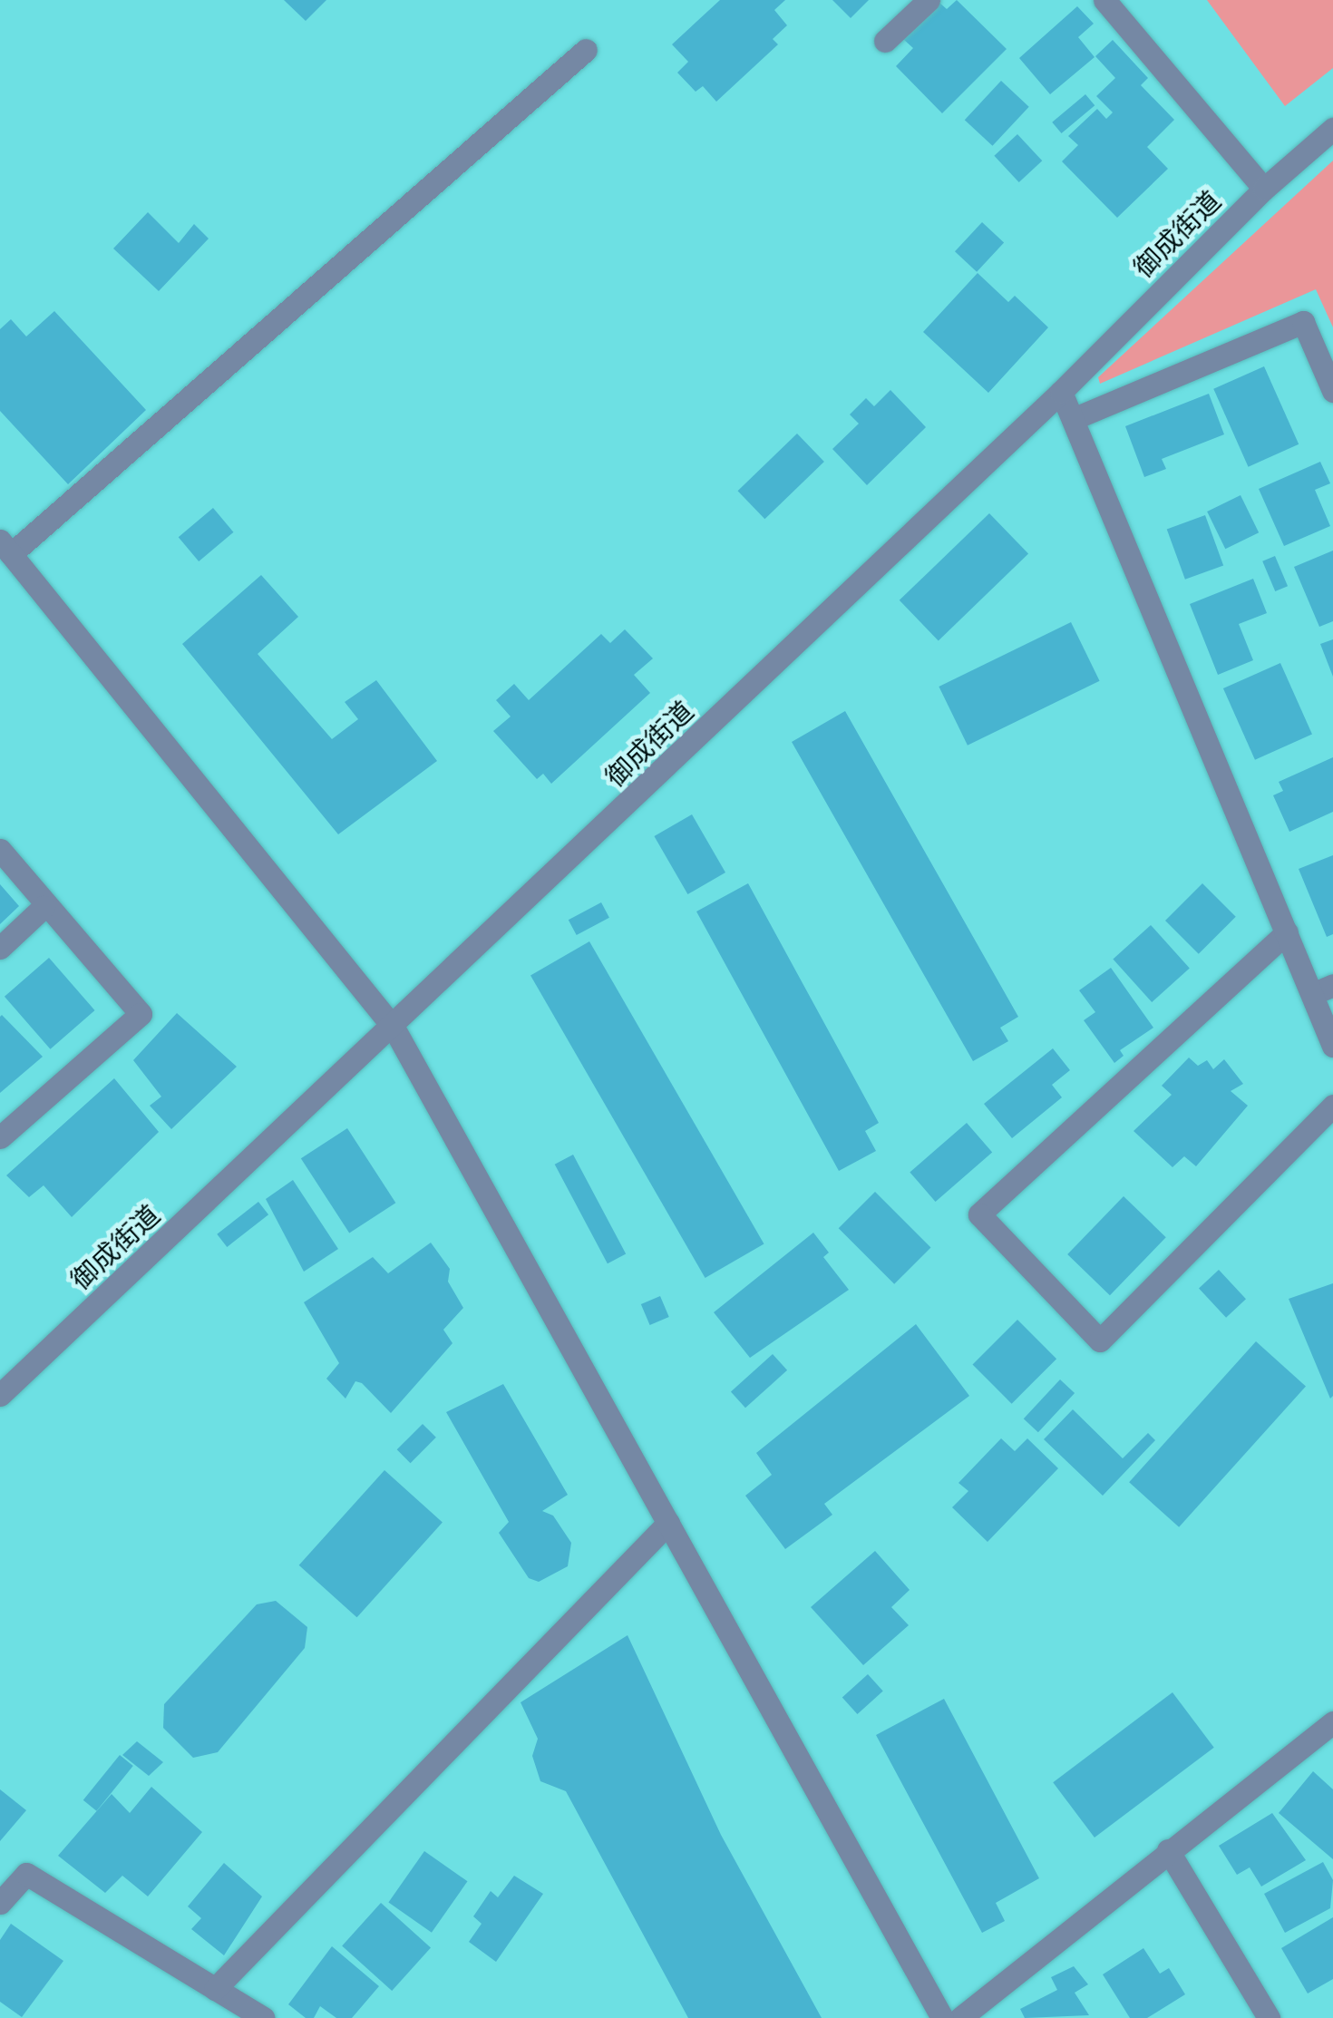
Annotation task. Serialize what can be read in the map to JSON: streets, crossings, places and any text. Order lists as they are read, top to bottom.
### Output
{
  "streets": {
    "street": ["御成街道"]
  }
}
